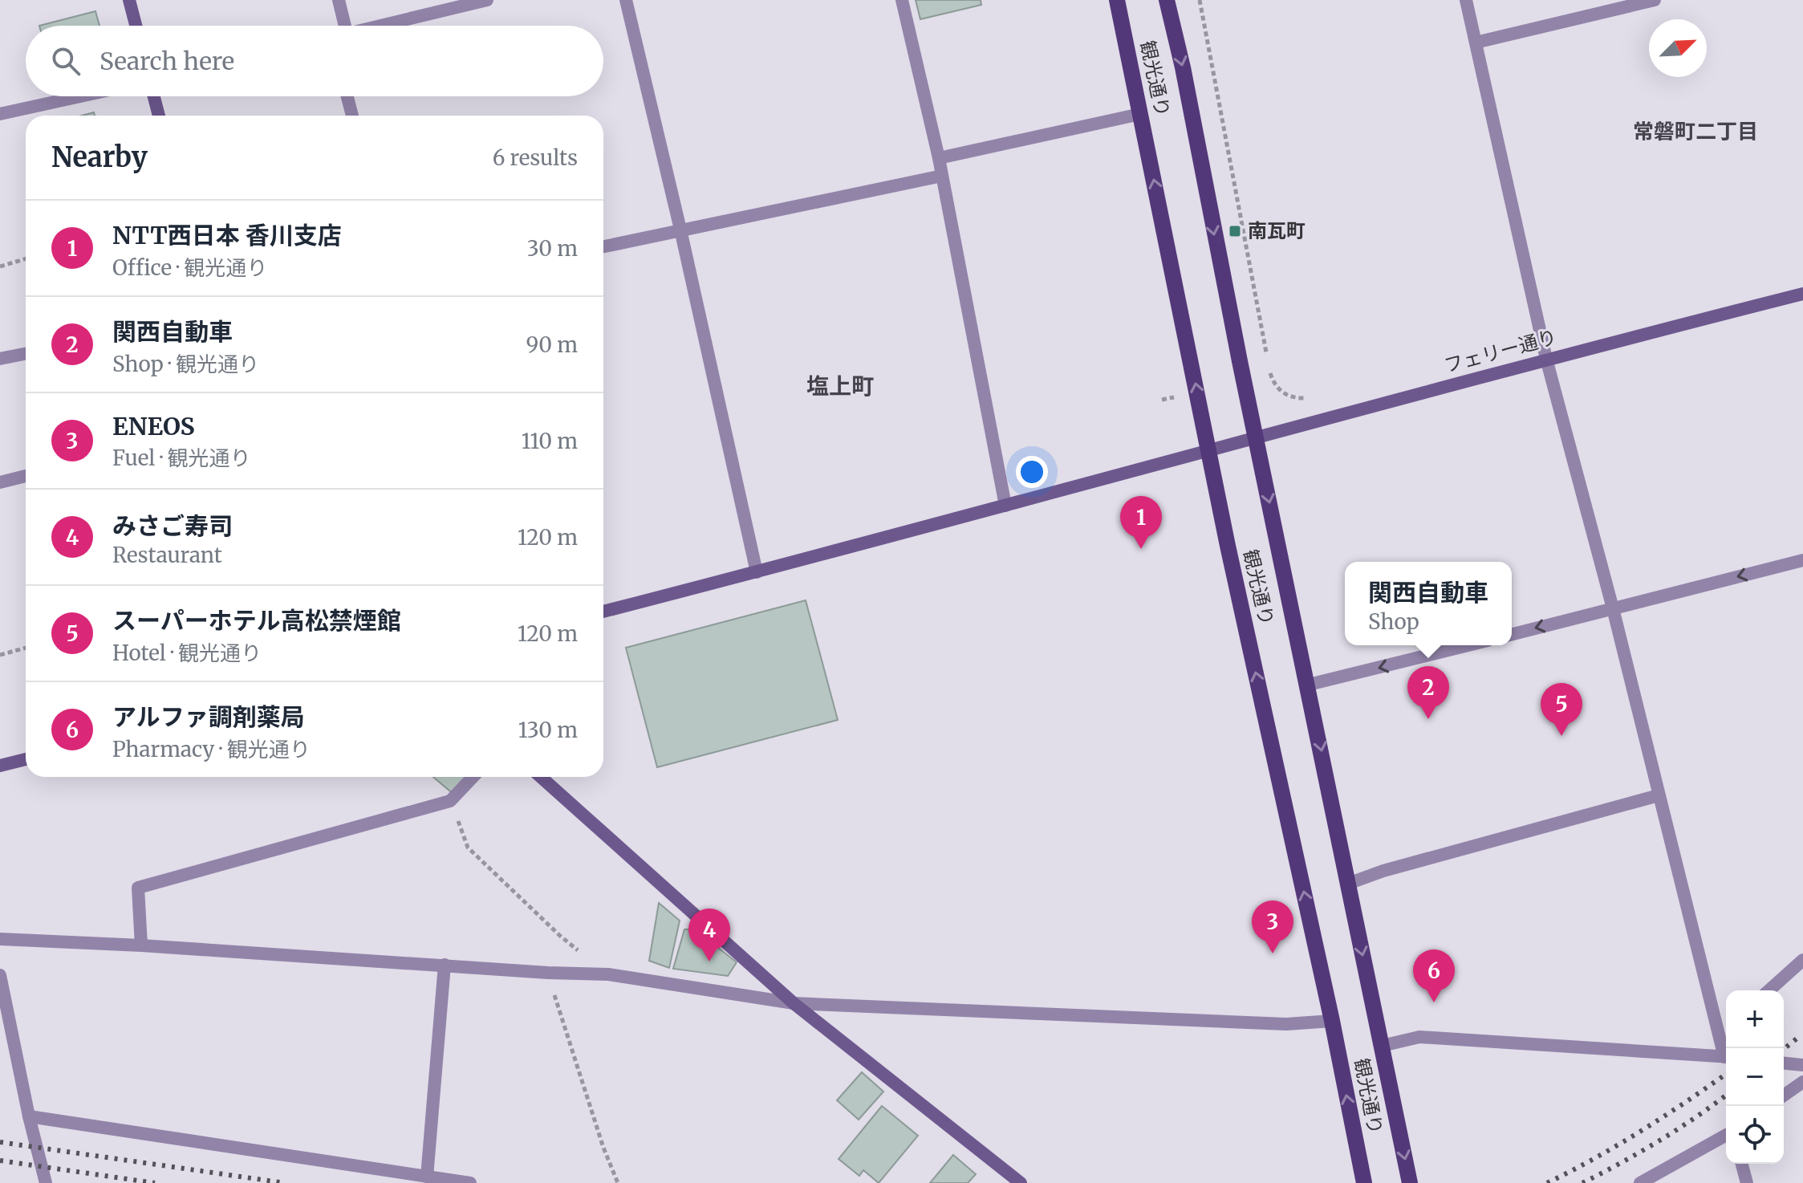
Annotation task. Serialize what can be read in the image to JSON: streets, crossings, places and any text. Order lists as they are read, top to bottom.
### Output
{
  "streets": {
    "main road": ["観光通り"],
    "street": ["フェリー通り"]
  },
  "crossings": [
    ["観光通り", "フェリー通り"]
  ],
  "districts": ["常磐町二丁目", "塩上町"],
  "places": {
    "transit": ["南瓦町"]
  },
  "north": "top right",
  "page": {
    "search": "Search here",
    "heading": ["Nearby", "6 results"],
    "list": [
      {
        "mark": "1",
        "name": "NTT西日本 香川支店",
        "note": "Office · 観光通り",
        "value": "30 m"
      },
      {
        "mark": "2",
        "name": "関西自動車",
        "note": "Shop · 観光通り",
        "value": "90 m"
      },
      {
        "mark": "3",
        "name": "ENEOS",
        "note": "Fuel · 観光通り",
        "value": "110 m"
      },
      {
        "mark": "4",
        "name": "みさご寿司",
        "note": "Restaurant",
        "value": "120 m"
      },
      {
        "mark": "5",
        "name": "スーパーホテル高松禁煙館",
        "note": "Hotel · 観光通り",
        "value": "120 m"
      },
      {
        "mark": "6",
        "name": "アルファ調剤薬局",
        "note": "Pharmacy · 観光通り",
        "value": "130 m"
      }
    ],
    "pins": [
      "1",
      "2",
      "5",
      "3",
      "4",
      "6"
    ],
    "popup": ["関西自動車", "Shop"],
    "map_buttons": ["+", "−"]
  }
}
